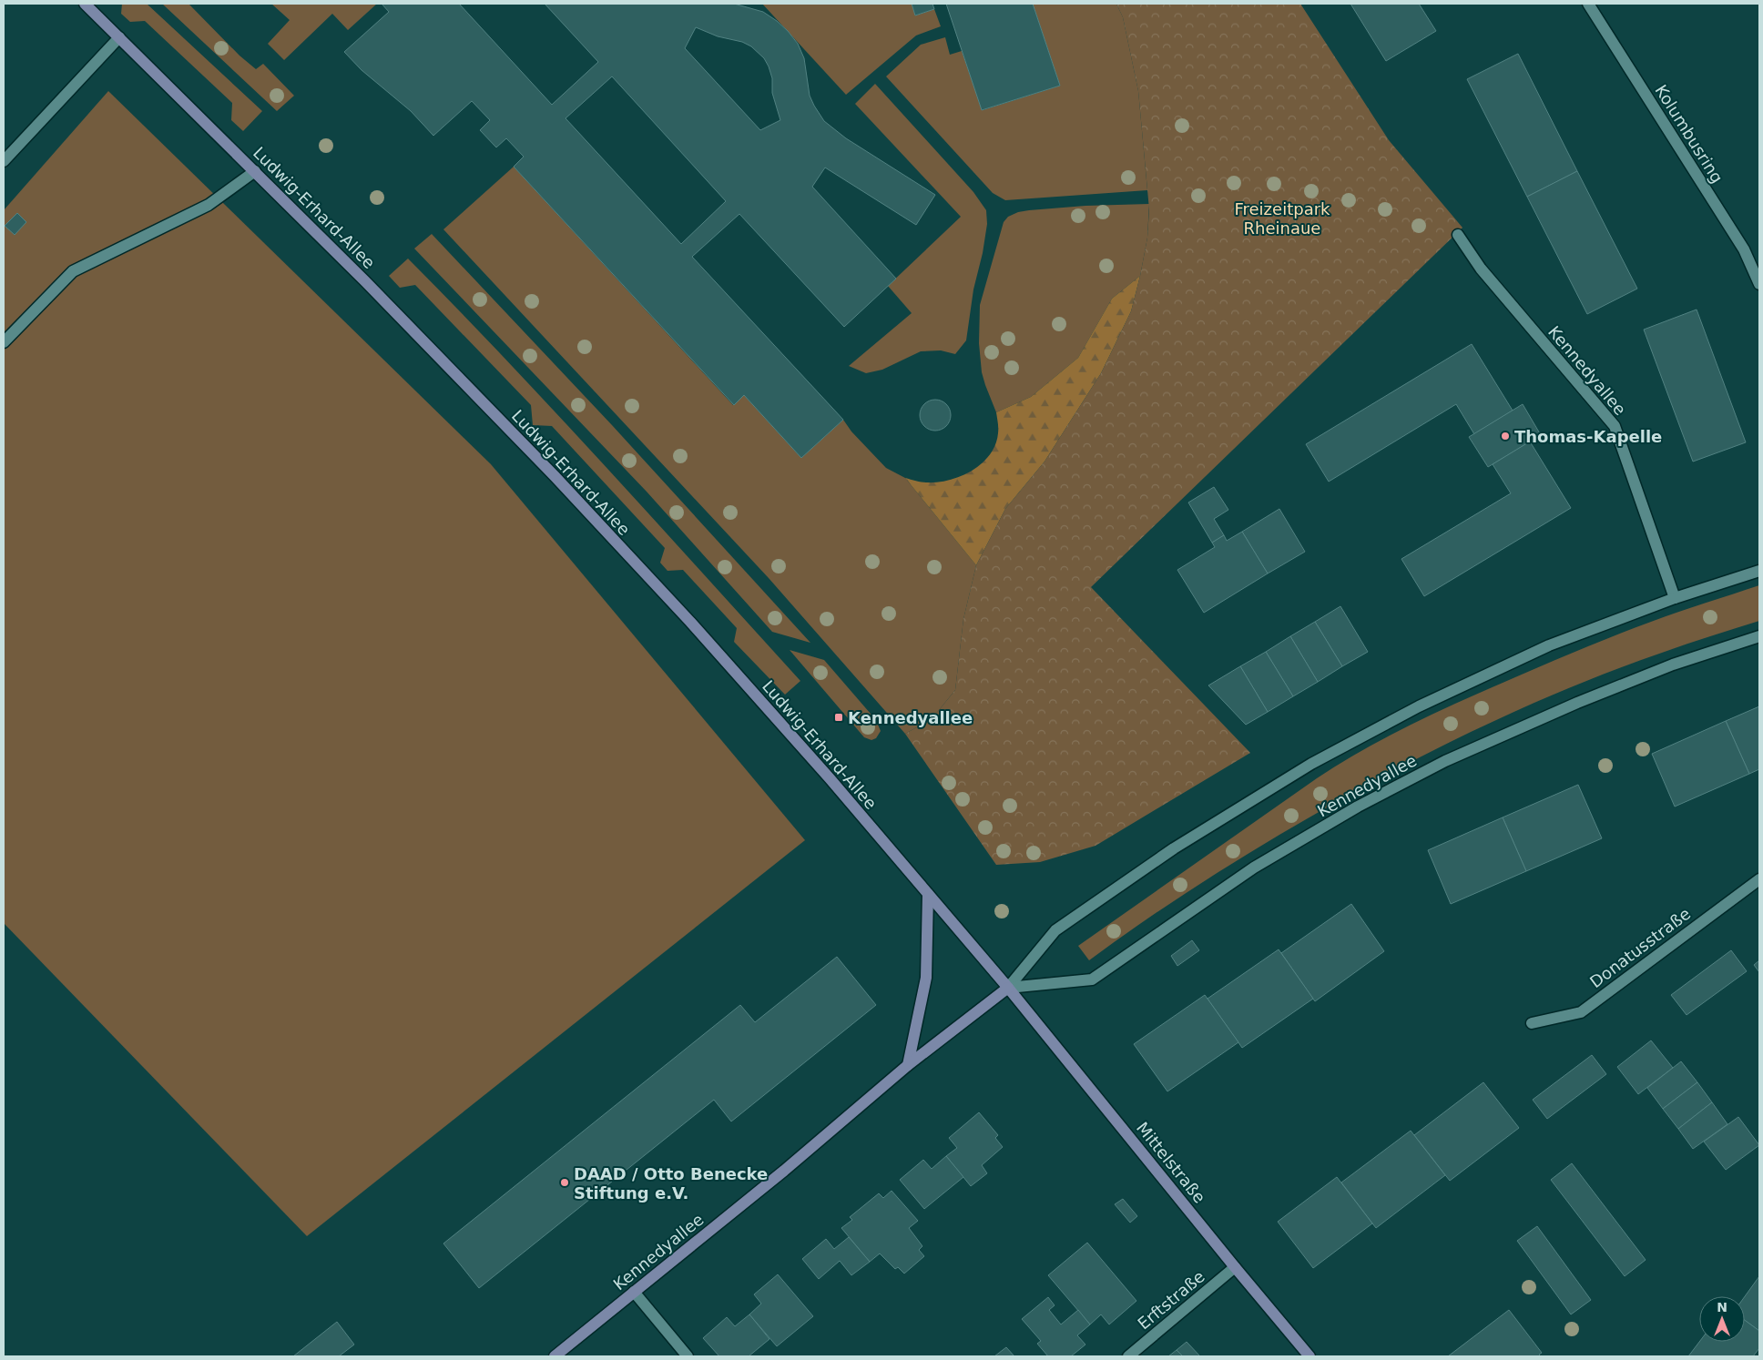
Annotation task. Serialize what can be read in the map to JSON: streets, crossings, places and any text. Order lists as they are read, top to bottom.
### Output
{
  "streets": {
    "main road": ["Ludwig-Erhard-Allee", "Kennedyallee", "Mittelstraße"],
    "street": ["Kolumbusring", "Donatusstraße", "Erftstraße"]
  },
  "crossings": [
    ["Ludwig-Erhard-Allee", "Kennedyallee"],
    ["Ludwig-Erhard-Allee", "Mittelstraße"],
    ["Kennedyallee", "Mittelstraße"],
    ["Mittelstraße", "Erftstraße"]
  ],
  "parks": ["Freizeitpark Rheinaue"],
  "places": {
    "other": ["Thomas-Kapelle", "DAAD / Otto Benecke Stiftung e.V."],
    "transit": ["Kennedyallee"]
  },
  "north": "top"
}
